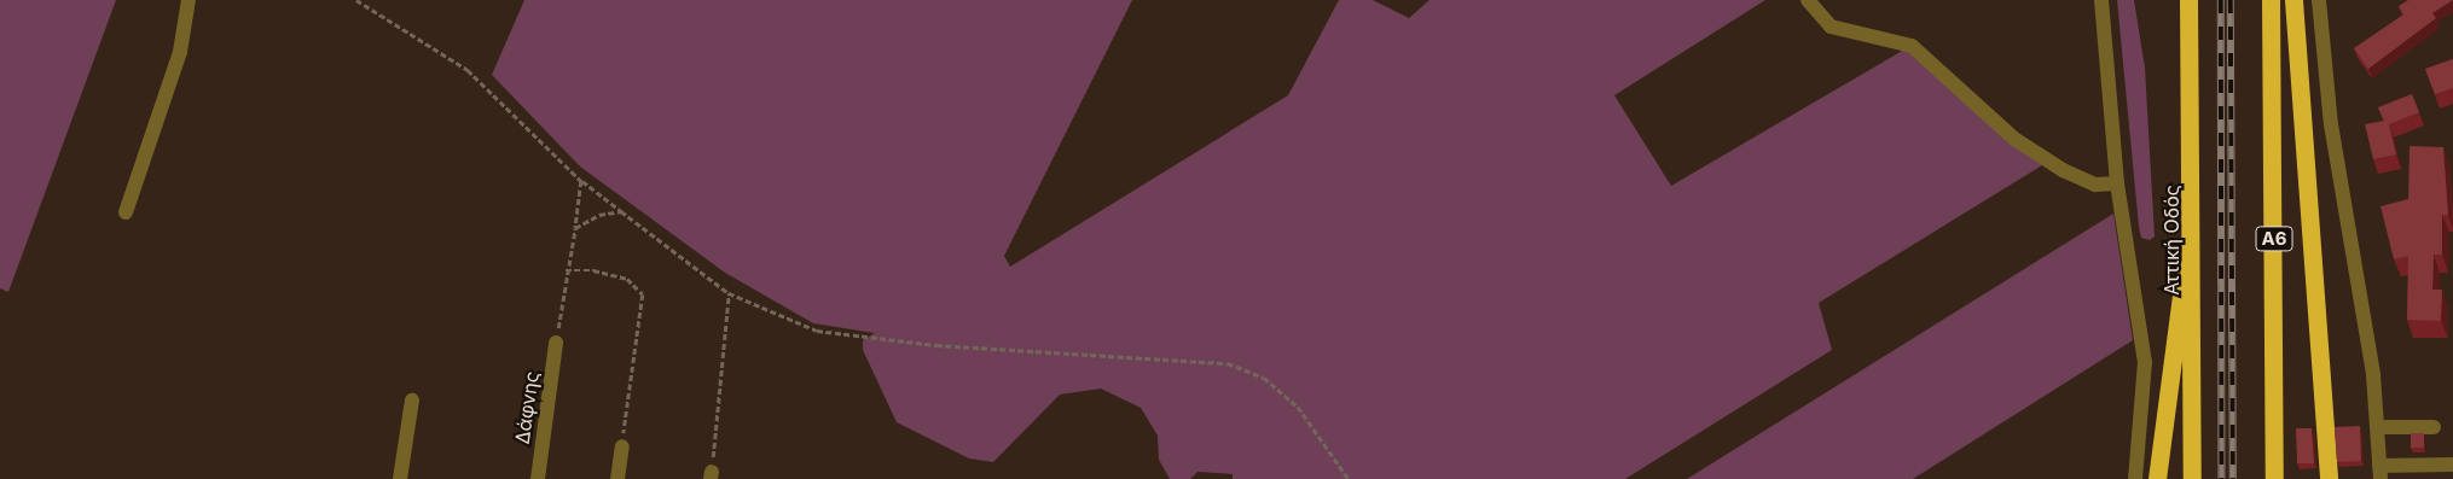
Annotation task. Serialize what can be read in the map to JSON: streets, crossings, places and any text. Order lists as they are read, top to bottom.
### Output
{
  "streets": {
    "highway": ["Α6", "Αττική Οδός"],
    "street": ["Δάφνης"]
  }
}
